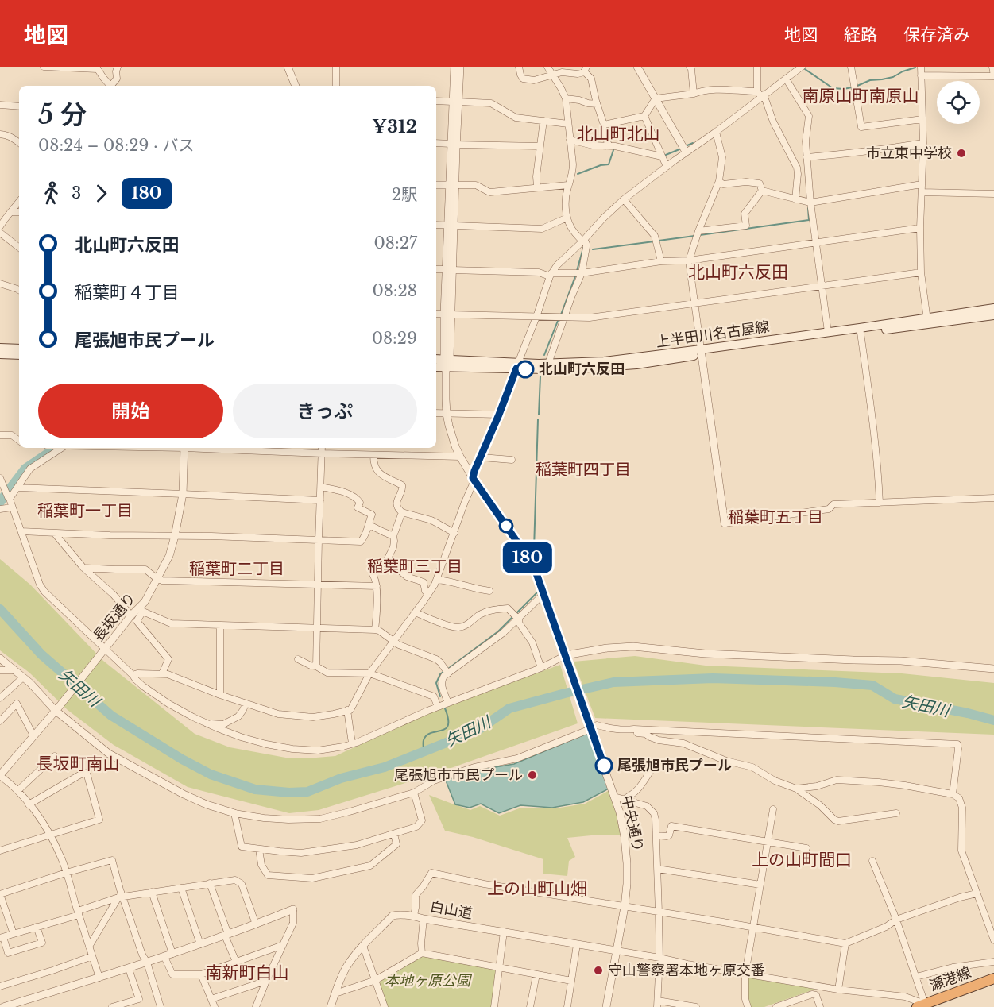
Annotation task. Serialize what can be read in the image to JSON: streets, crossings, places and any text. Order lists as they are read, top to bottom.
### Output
{
  "streets": {
    "highway": ["瀬港線"],
    "main road": ["上半田川名古屋線"],
    "street": ["長坂通り", "中央通り", "白山道"]
  },
  "crossings": [
    ["上半田川名古屋線", "中央通り"],
    ["中央通り", "白山道"]
  ],
  "districts": [
    "南原山町南原山",
    "北山町北山",
    "北山町六反田",
    "稲葉町四丁目",
    "稲葉町一丁目",
    "稲葉町五丁目",
    "稲葉町三丁目",
    "稲葉町二丁目",
    "長坂町南山",
    "上の山町間口",
    "上の山町山畑",
    "南新町白山"
  ],
  "water": ["矢田川"],
  "parks": ["本地ヶ原公園"],
  "places": [
    "市立東中学校",
    "北山町六反田",
    "尾張旭市民プール",
    "尾張旭市市民プール",
    "守山警察署本地ヶ原交番"
  ],
  "lines": ["bus line 180"],
  "page": {
    "header": "地図",
    "nav": ["地図", "経路", "保存済み"],
    "on_map": "180",
    "heading": ["5 分", "08:24 – 08:29 · バス", "¥312"],
    "legs": ["3", "180", "2駅"],
    "list": [
      {
        "name": "北山町六反田",
        "value": "08:27"
      },
      {
        "name": "稲葉町４丁目",
        "value": "08:28"
      },
      {
        "name": "尾張旭市民プール",
        "value": "08:29"
      }
    ],
    "buttons": ["開始", "きっぷ"]
  }
}
